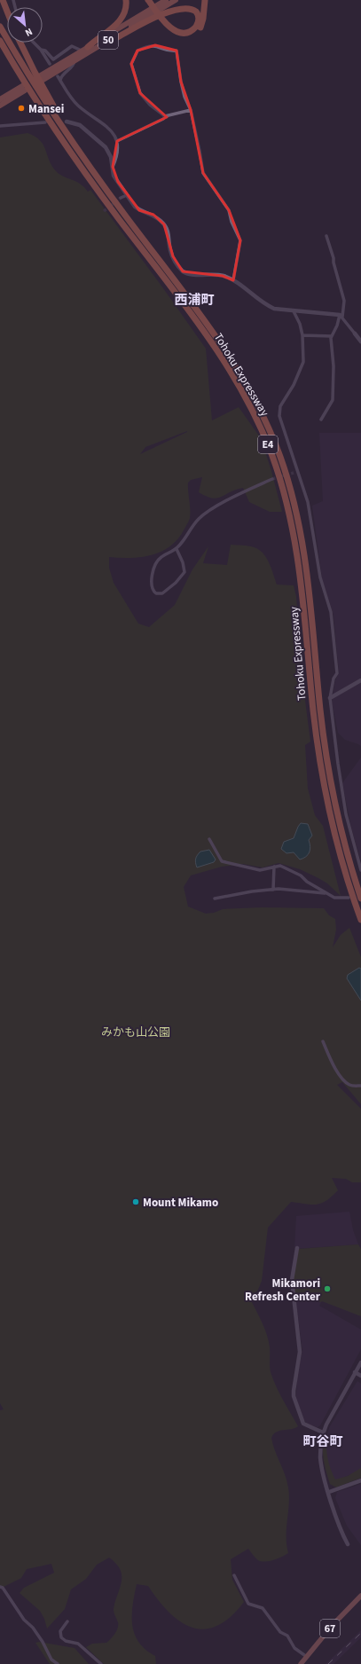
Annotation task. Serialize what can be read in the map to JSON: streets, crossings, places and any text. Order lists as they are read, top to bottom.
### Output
{
  "streets": {
    "highway": ["50", "Tohoku Expressway", "E4"],
    "main road": ["67"]
  },
  "districts": ["西浦町", "町谷町"],
  "parks": ["みかも山公園"],
  "places": ["Mansei", "Mount Mikamo", "Mikamori Refresh Center"],
  "north": "bottom right"
}
